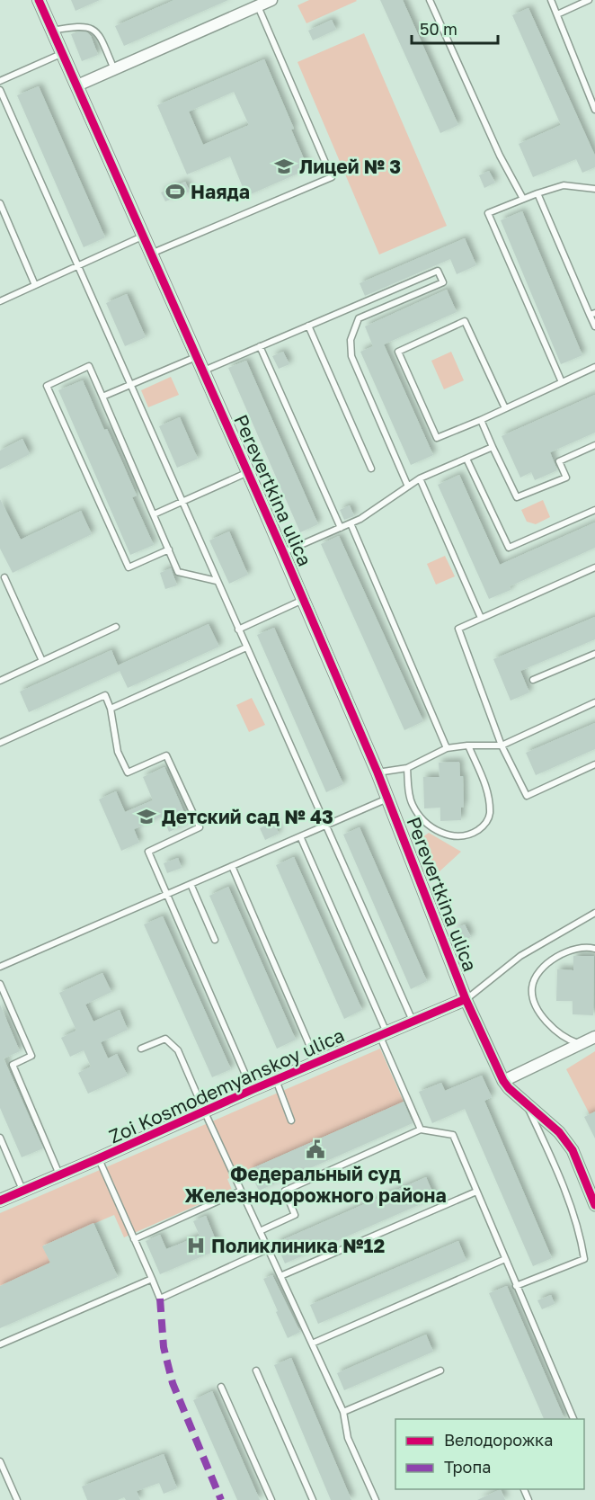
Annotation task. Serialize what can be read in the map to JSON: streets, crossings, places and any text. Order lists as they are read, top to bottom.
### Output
{
  "streets": {
    "street": ["Perevertkina ulica", "Zoi Kosmodemyanskoy ulica"]
  },
  "crossings": [
    ["Perevertkina ulica", "Zoi Kosmodemyanskoy ulica"]
  ],
  "places": {
    "school or university": ["Лицей № 3", "Детский сад № 43"],
    "sports": ["Наяда"],
    "public building": ["Федеральный суд Железнодорожного района"],
    "hospital": ["Поликлиника №12"]
  },
  "legend": ["Велодорожка", "Тропа"],
  "scale_bar": "50 m"
}
